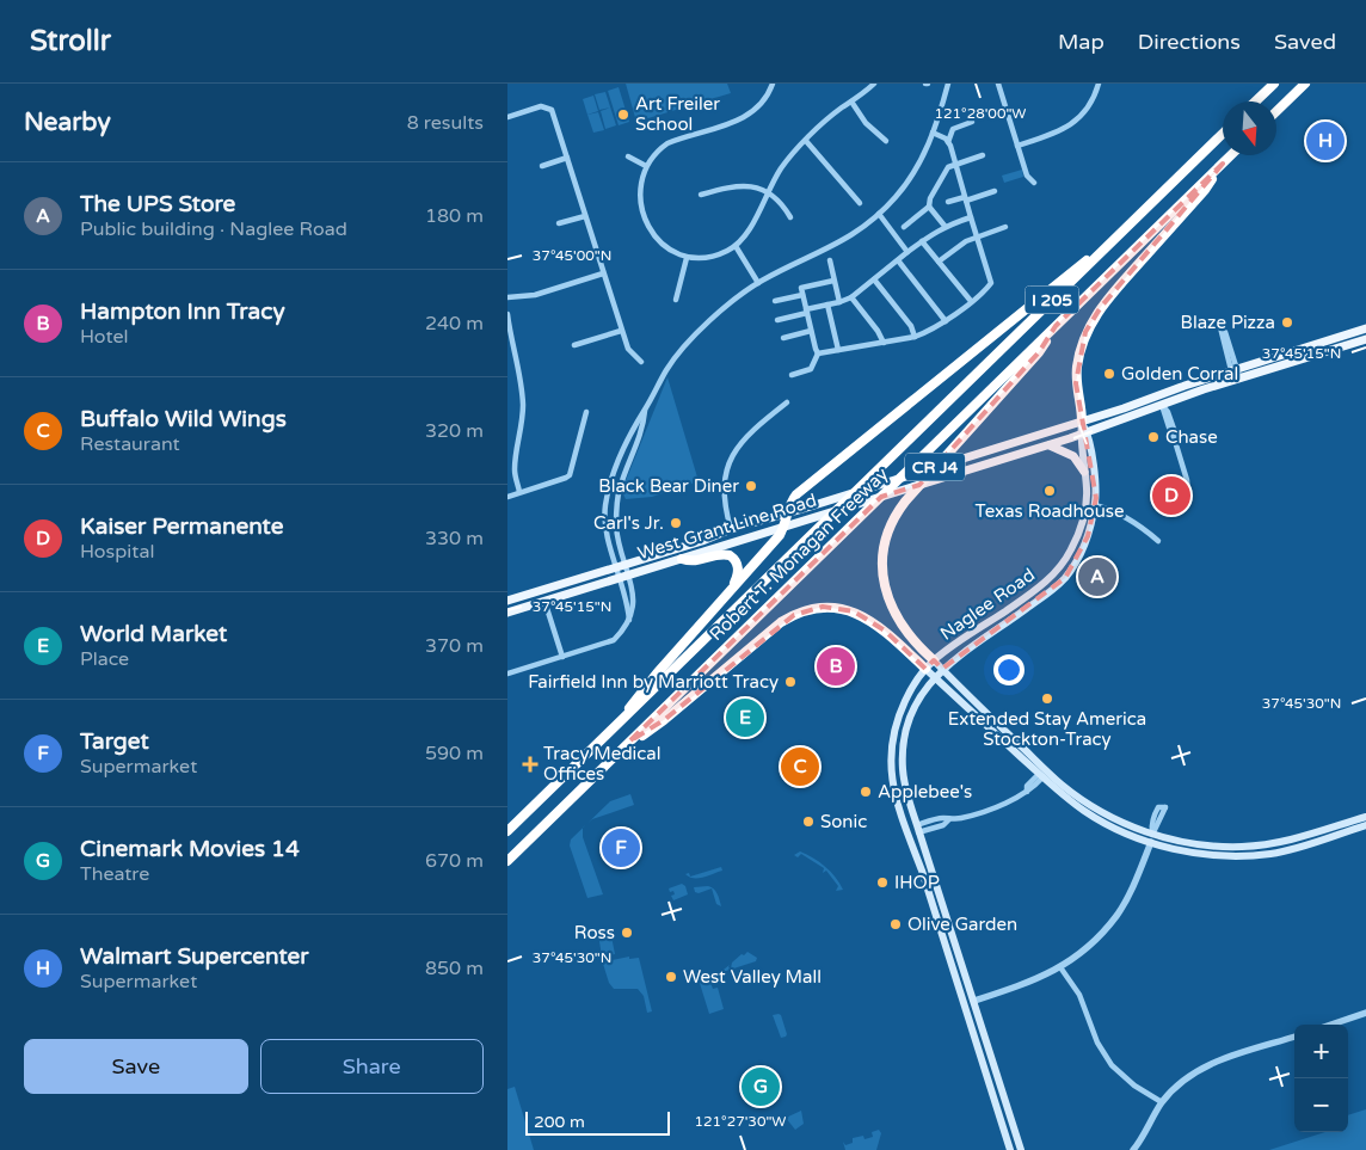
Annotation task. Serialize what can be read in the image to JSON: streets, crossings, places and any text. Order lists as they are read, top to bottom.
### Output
{
  "streets": {
    "highway": ["I 205", "Robert T. Monagan Freeway"],
    "main road": ["CR J4", "West Grant Line Road", "Naglee Road"]
  },
  "crossings": [
    ["West Grant Line Road", "Naglee Road"]
  ],
  "places": {
    "other": [
      "Art Freiler School",
      "Blaze Pizza",
      "Golden Corral",
      "Chase",
      "Black Bear Diner",
      "Texas Roadhouse",
      "Carl's Jr.",
      "Fairfield Inn by Marriott Tracy",
      "Extended Stay America Stockton-Tracy",
      "Applebee's",
      "Sonic",
      "IHOP",
      "Olive Garden",
      "Ross",
      "West Valley Mall"
    ],
    "health": ["Tracy Medical Offices"]
  },
  "scale_bar": "200 m",
  "north": "bottom",
  "page": {
    "header": "Strollr",
    "nav": ["Map", "Directions", "Saved"],
    "heading": ["Nearby", "8 results"],
    "pins": [
      "H",
      "D",
      "A",
      "B",
      "E",
      "C",
      "F",
      "G"
    ],
    "list": [
      {
        "mark": "A",
        "name": "The UPS Store",
        "note": "Public building · Naglee Road",
        "value": "180 m"
      },
      {
        "mark": "B",
        "name": "Hampton Inn Tracy",
        "note": "Hotel",
        "value": "240 m"
      },
      {
        "mark": "C",
        "name": "Buffalo Wild Wings",
        "note": "Restaurant",
        "value": "320 m"
      },
      {
        "mark": "D",
        "name": "Kaiser Permanente",
        "note": "Hospital",
        "value": "330 m"
      },
      {
        "mark": "E",
        "name": "World Market",
        "note": "Place",
        "value": "370 m"
      },
      {
        "mark": "F",
        "name": "Target",
        "note": "Supermarket",
        "value": "590 m"
      },
      {
        "mark": "G",
        "name": "Cinemark Movies 14",
        "note": "Theatre",
        "value": "670 m"
      },
      {
        "mark": "H",
        "name": "Walmart Supercenter",
        "note": "Supermarket",
        "value": "850 m"
      }
    ],
    "buttons": ["Save", "Share"],
    "map_buttons": ["+", "−"],
    "scale": "200 m"
  },
  "coordinates": [
    "121°28'00\"W",
    "37°45'00\"N",
    "37°45'15\"N",
    "37°45'30\"N",
    "121°27'30\"W"
  ]
}
